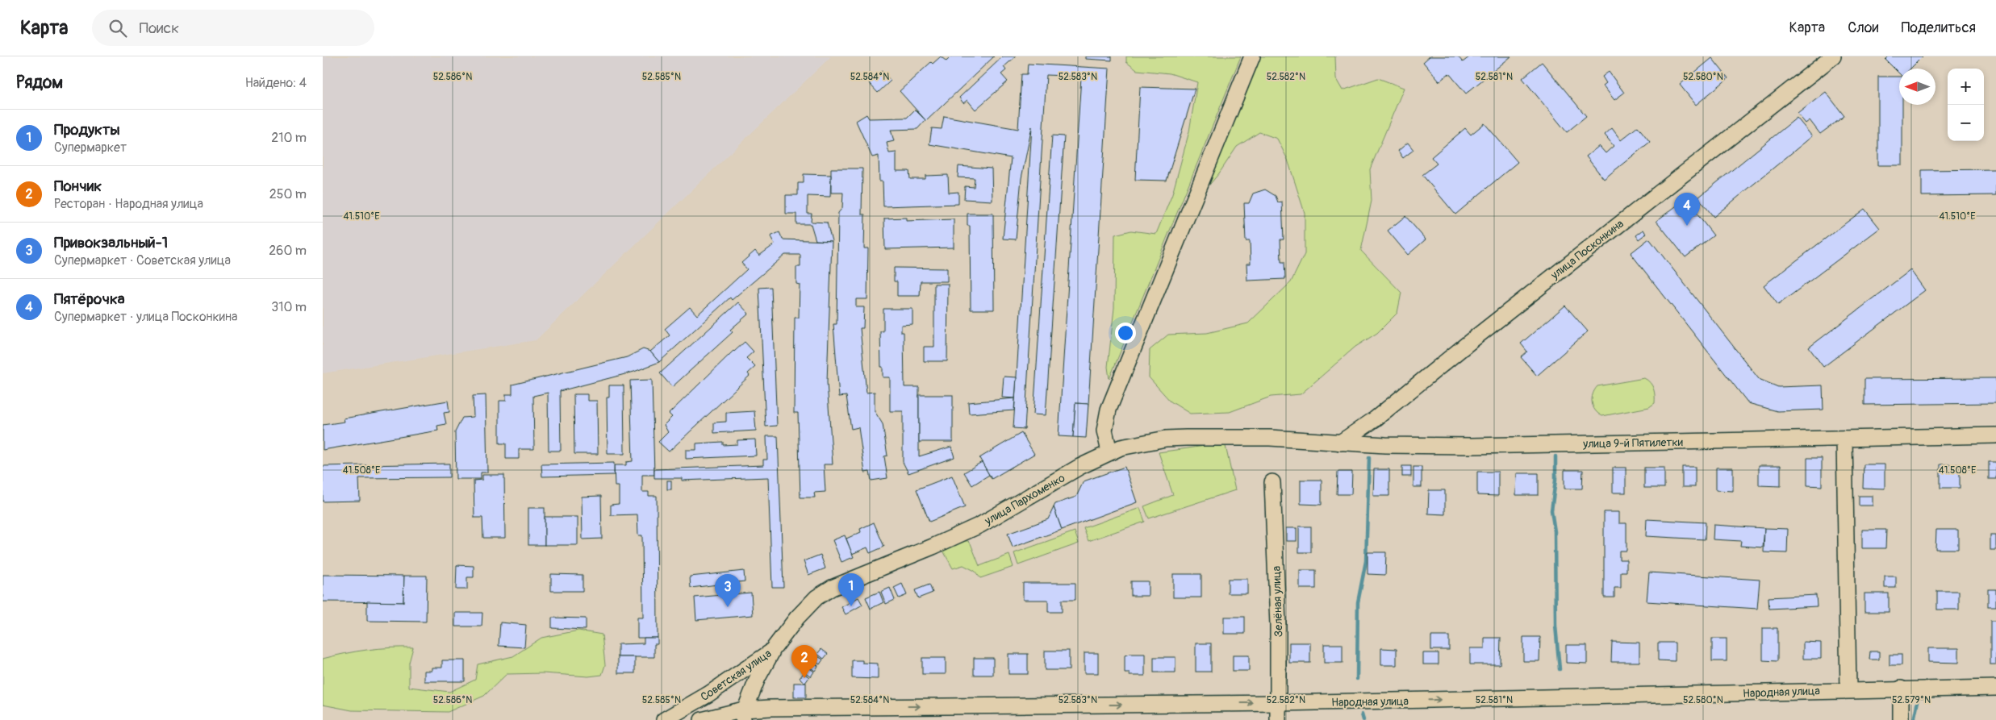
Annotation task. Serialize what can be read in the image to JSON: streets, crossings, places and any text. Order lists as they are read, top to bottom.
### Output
{
  "streets": {
    "street": [
      "улица Посконкина",
      "улица 9-й Пятилетки",
      "улица Пархоменко",
      "Зелёная улица",
      "Советская улица",
      "Народная улица"
    ]
  },
  "crossings": [
    ["улица Посконкина", "улица 9-й Пятилетки"],
    ["улица 9-й Пятилетки", "улица Пархоменко"],
    ["улица Пархоменко", "Советская улица"],
    ["Зелёная улица", "Народная улица"]
  ],
  "one_way": ["Народная улица"],
  "north": "left",
  "page": {
    "header": "Карта",
    "search": "Поиск",
    "nav": ["Карта", "Слои", "Поделиться"],
    "heading": ["Рядом", "Найдено: 4"],
    "map_buttons": ["+", "−"],
    "list": [
      {
        "mark": "1",
        "name": "Продукты",
        "note": "Супермаркет",
        "value": "210 m"
      },
      {
        "mark": "2",
        "name": "Пончик",
        "note": "Ресторан · Народная улица",
        "value": "250 m"
      },
      {
        "mark": "3",
        "name": "Привокзальный-1",
        "note": "Супермаркет · Советская улица",
        "value": "260 m"
      },
      {
        "mark": "4",
        "name": "Пятёрочка",
        "note": "Супермаркет · улица Посконкина",
        "value": "310 m"
      }
    ],
    "pins": [
      "4",
      "1",
      "3",
      "2"
    ]
  },
  "coordinates": [
    "52.586°N",
    "52.585°N",
    "52.584°N",
    "52.583°N",
    "52.582°N",
    "52.581°N",
    "52.580°N",
    "41.510°E",
    "41.508°E",
    "52.579°N"
  ]
}
